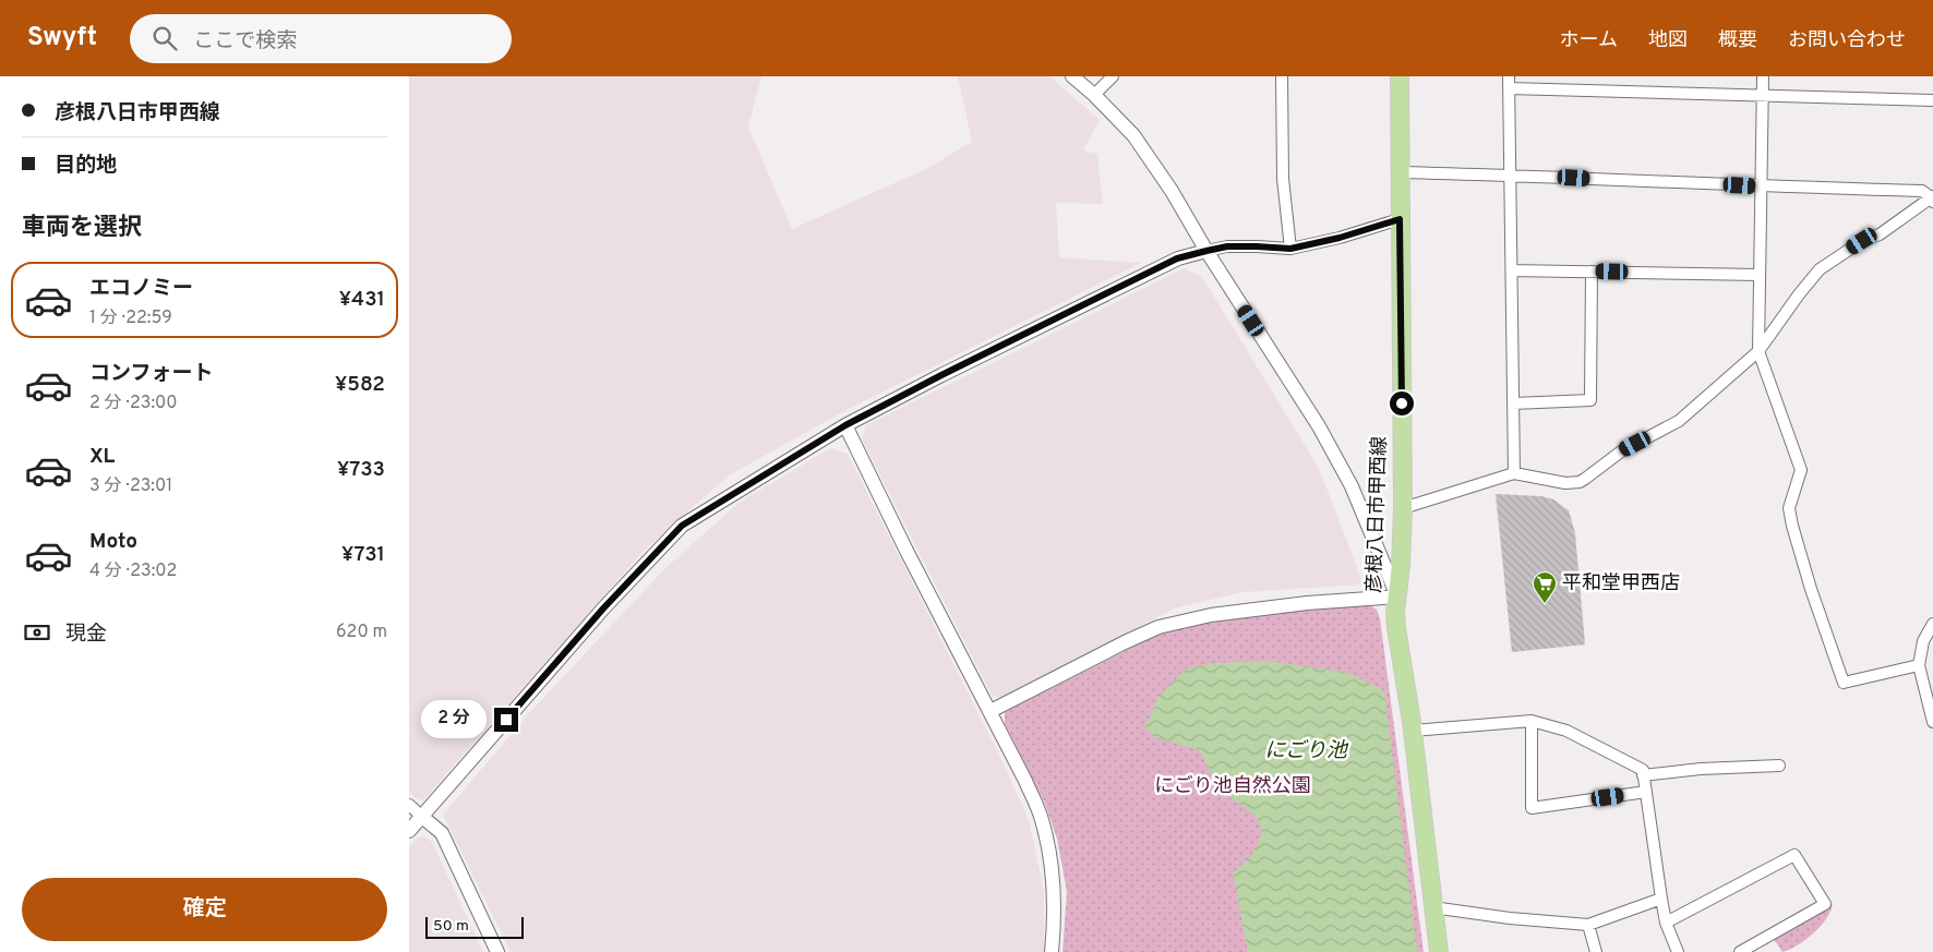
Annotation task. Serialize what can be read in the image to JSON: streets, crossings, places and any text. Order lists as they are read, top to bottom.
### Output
{
  "streets": {
    "main road": ["彦根八日市甲西線"]
  },
  "water": ["にごり池"],
  "parks": ["にごり池自然公園"],
  "places": {
    "supermarket": ["平和堂甲西店"]
  },
  "scale_bar": "50 m",
  "page": {
    "header": "Swyft",
    "search": "ここで検索",
    "nav": [
      "ホーム",
      "地図",
      "概要",
      "お問い合わせ"
    ],
    "banner": ["彦根八日市甲西線", "目的地"],
    "heading": "車両を選択",
    "list": [
      {
        "name": "エコノミー",
        "note": "1 分 · 22:59",
        "value": "¥431"
      },
      {
        "name": "コンフォート",
        "note": "2 分 · 23:00",
        "value": "¥582"
      },
      {
        "name": "XL",
        "note": "3 分 · 23:01",
        "value": "¥733"
      },
      {
        "name": "Moto",
        "note": "4 分 · 23:02",
        "value": "¥731"
      }
    ],
    "pay": ["現金", "620 m"],
    "bubble": "2 分",
    "buttons": "確定",
    "scale": "50 m"
  }
}
